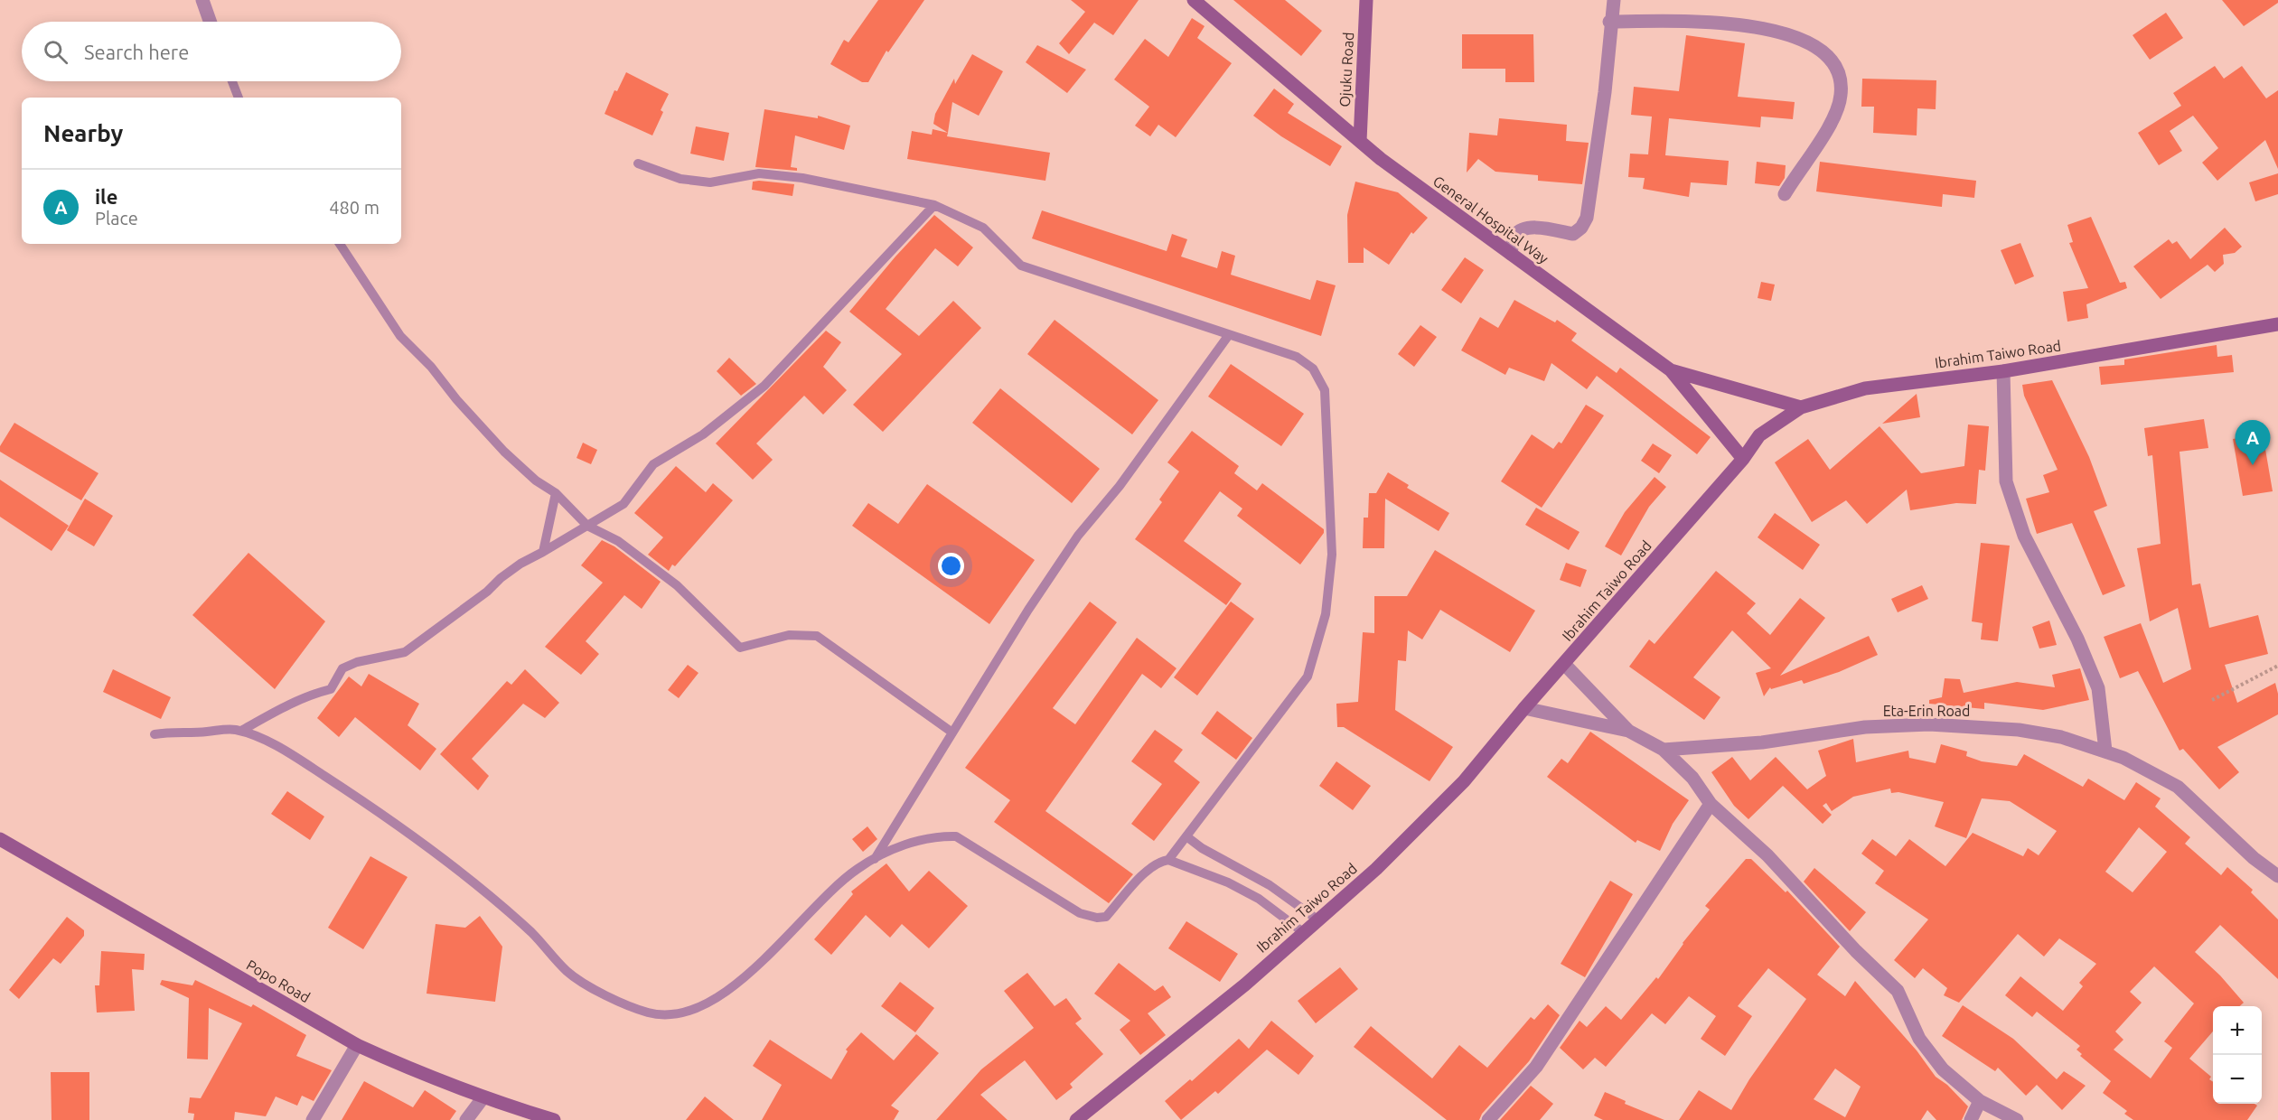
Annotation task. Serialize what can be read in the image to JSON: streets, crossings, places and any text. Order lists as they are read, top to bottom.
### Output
{
  "streets": {
    "main road": [
      "Ojuku Road",
      "General Hospital Way",
      "Ibrahim Taiwo Road",
      "Popo Road"
    ],
    "street": ["Eta-Erin Road"]
  },
  "crossings": [
    ["Ojuku Road", "General Hospital Way"],
    ["General Hospital Way", "Ibrahim Taiwo Road"]
  ],
  "page": {
    "search": "Search here",
    "heading": "Nearby",
    "list": [
      {
        "mark": "A",
        "name": "ile",
        "note": "Place",
        "value": "480 m"
      }
    ],
    "pins": "A",
    "map_buttons": ["+", "−"]
  }
}
